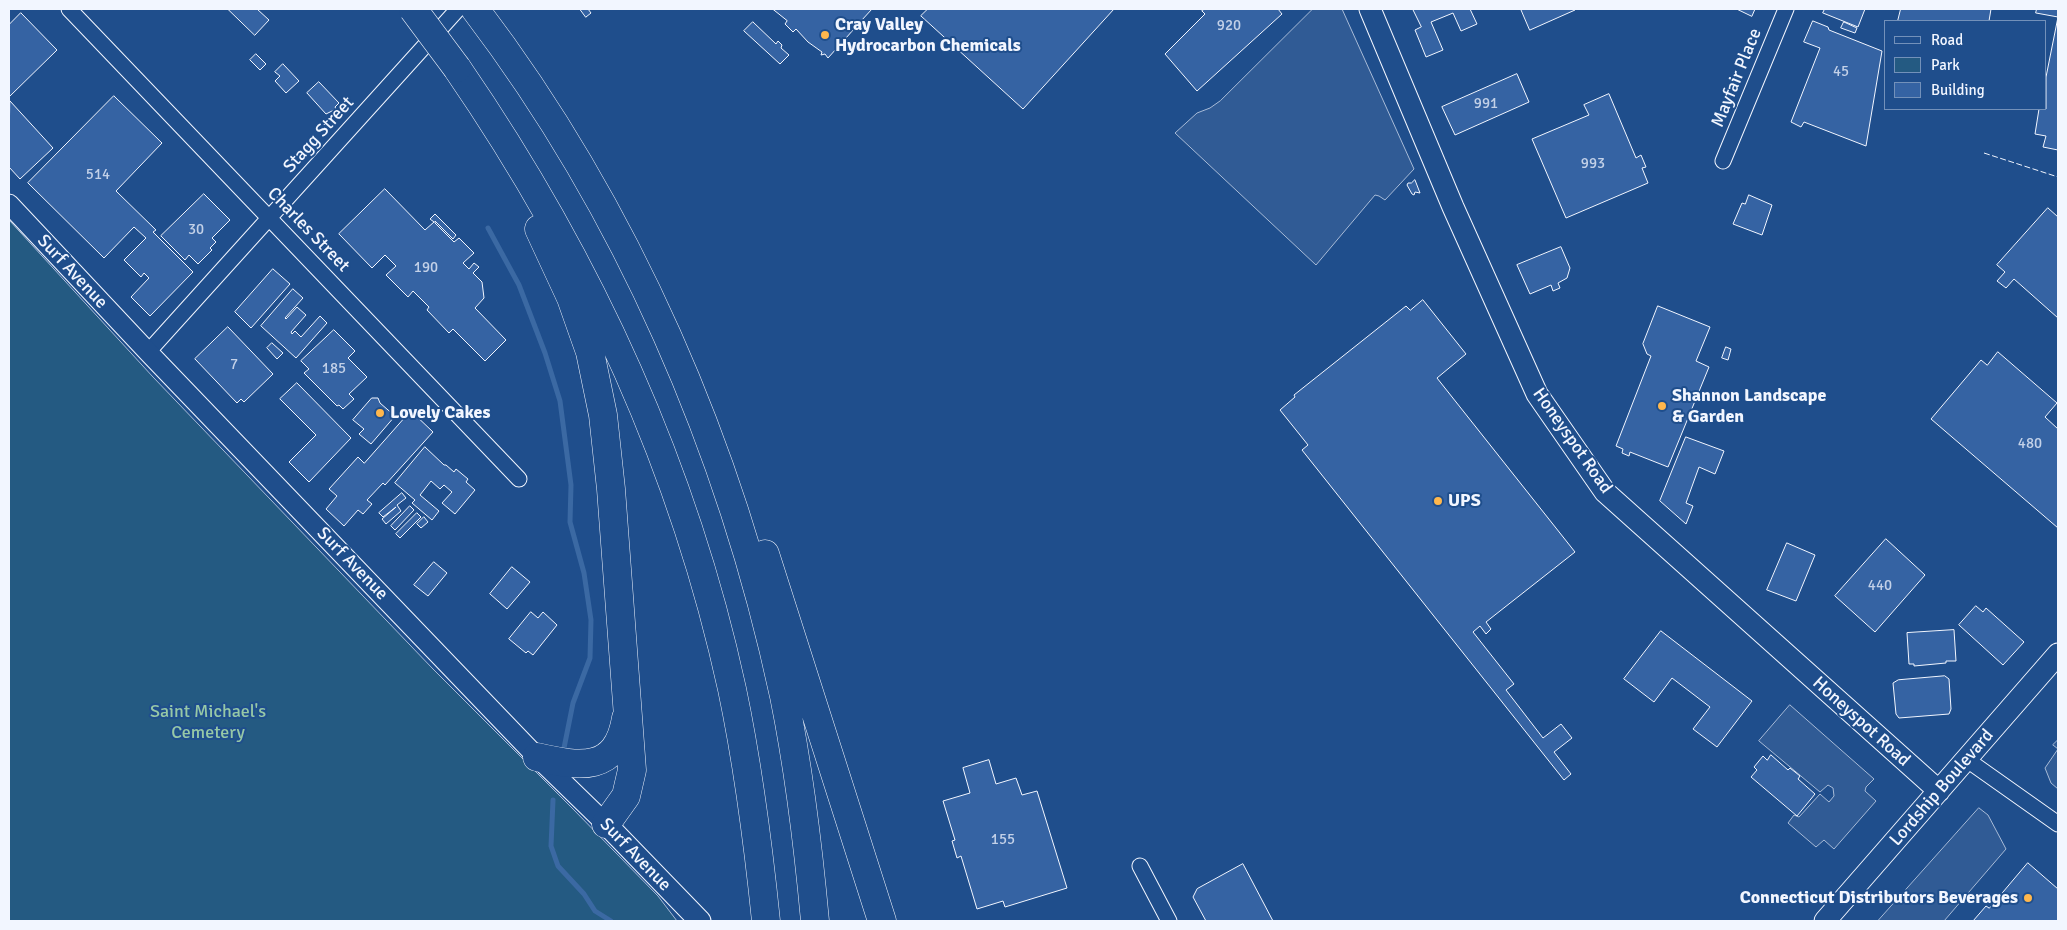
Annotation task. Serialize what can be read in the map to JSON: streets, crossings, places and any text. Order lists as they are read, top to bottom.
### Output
{
  "streets": {
    "main road": ["Surf Avenue", "Honeyspot Road", "Lordship Boulevard"],
    "street": ["Mayfair Place", "Stagg Street", "Charles Street"]
  },
  "crossings": [
    ["Stagg Street", "Charles Street"],
    ["Stagg Street", "Surf Avenue"],
    ["Honeyspot Road", "Lordship Boulevard"]
  ],
  "parks": ["Saint Michael's Cemetery"],
  "places": [
    "Cray Valley Hydrocarbon Chemicals",
    "Shannon Landscape & Garden",
    "Lovely Cakes",
    "UPS",
    "Connecticut Distributors Beverages"
  ],
  "house_numbers": [
    "920",
    "45",
    "991",
    "993",
    "514",
    "30",
    "190",
    "7",
    "185",
    "480",
    "440",
    "155"
  ],
  "legend": ["Road", "Park", "Building"]
}
